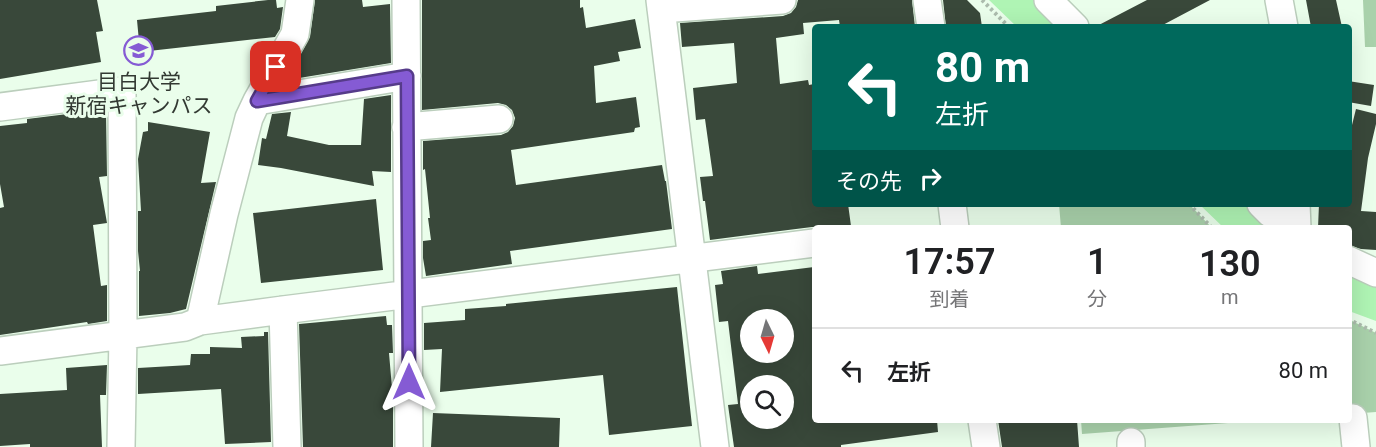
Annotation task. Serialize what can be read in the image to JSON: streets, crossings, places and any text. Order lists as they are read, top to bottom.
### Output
{
  "places": {
    "school or university": ["目白大学 新宿キャンパス"]
  },
  "north": "bottom",
  "page": {
    "turn": ["80 m", "左折"],
    "then": "その先",
    "eta": [
      "17:57",
      "到着",
      "1",
      "分",
      "130",
      "m"
    ],
    "list": [
      {
        "name": "左折",
        "value": "80 m"
      }
    ]
  }
}
